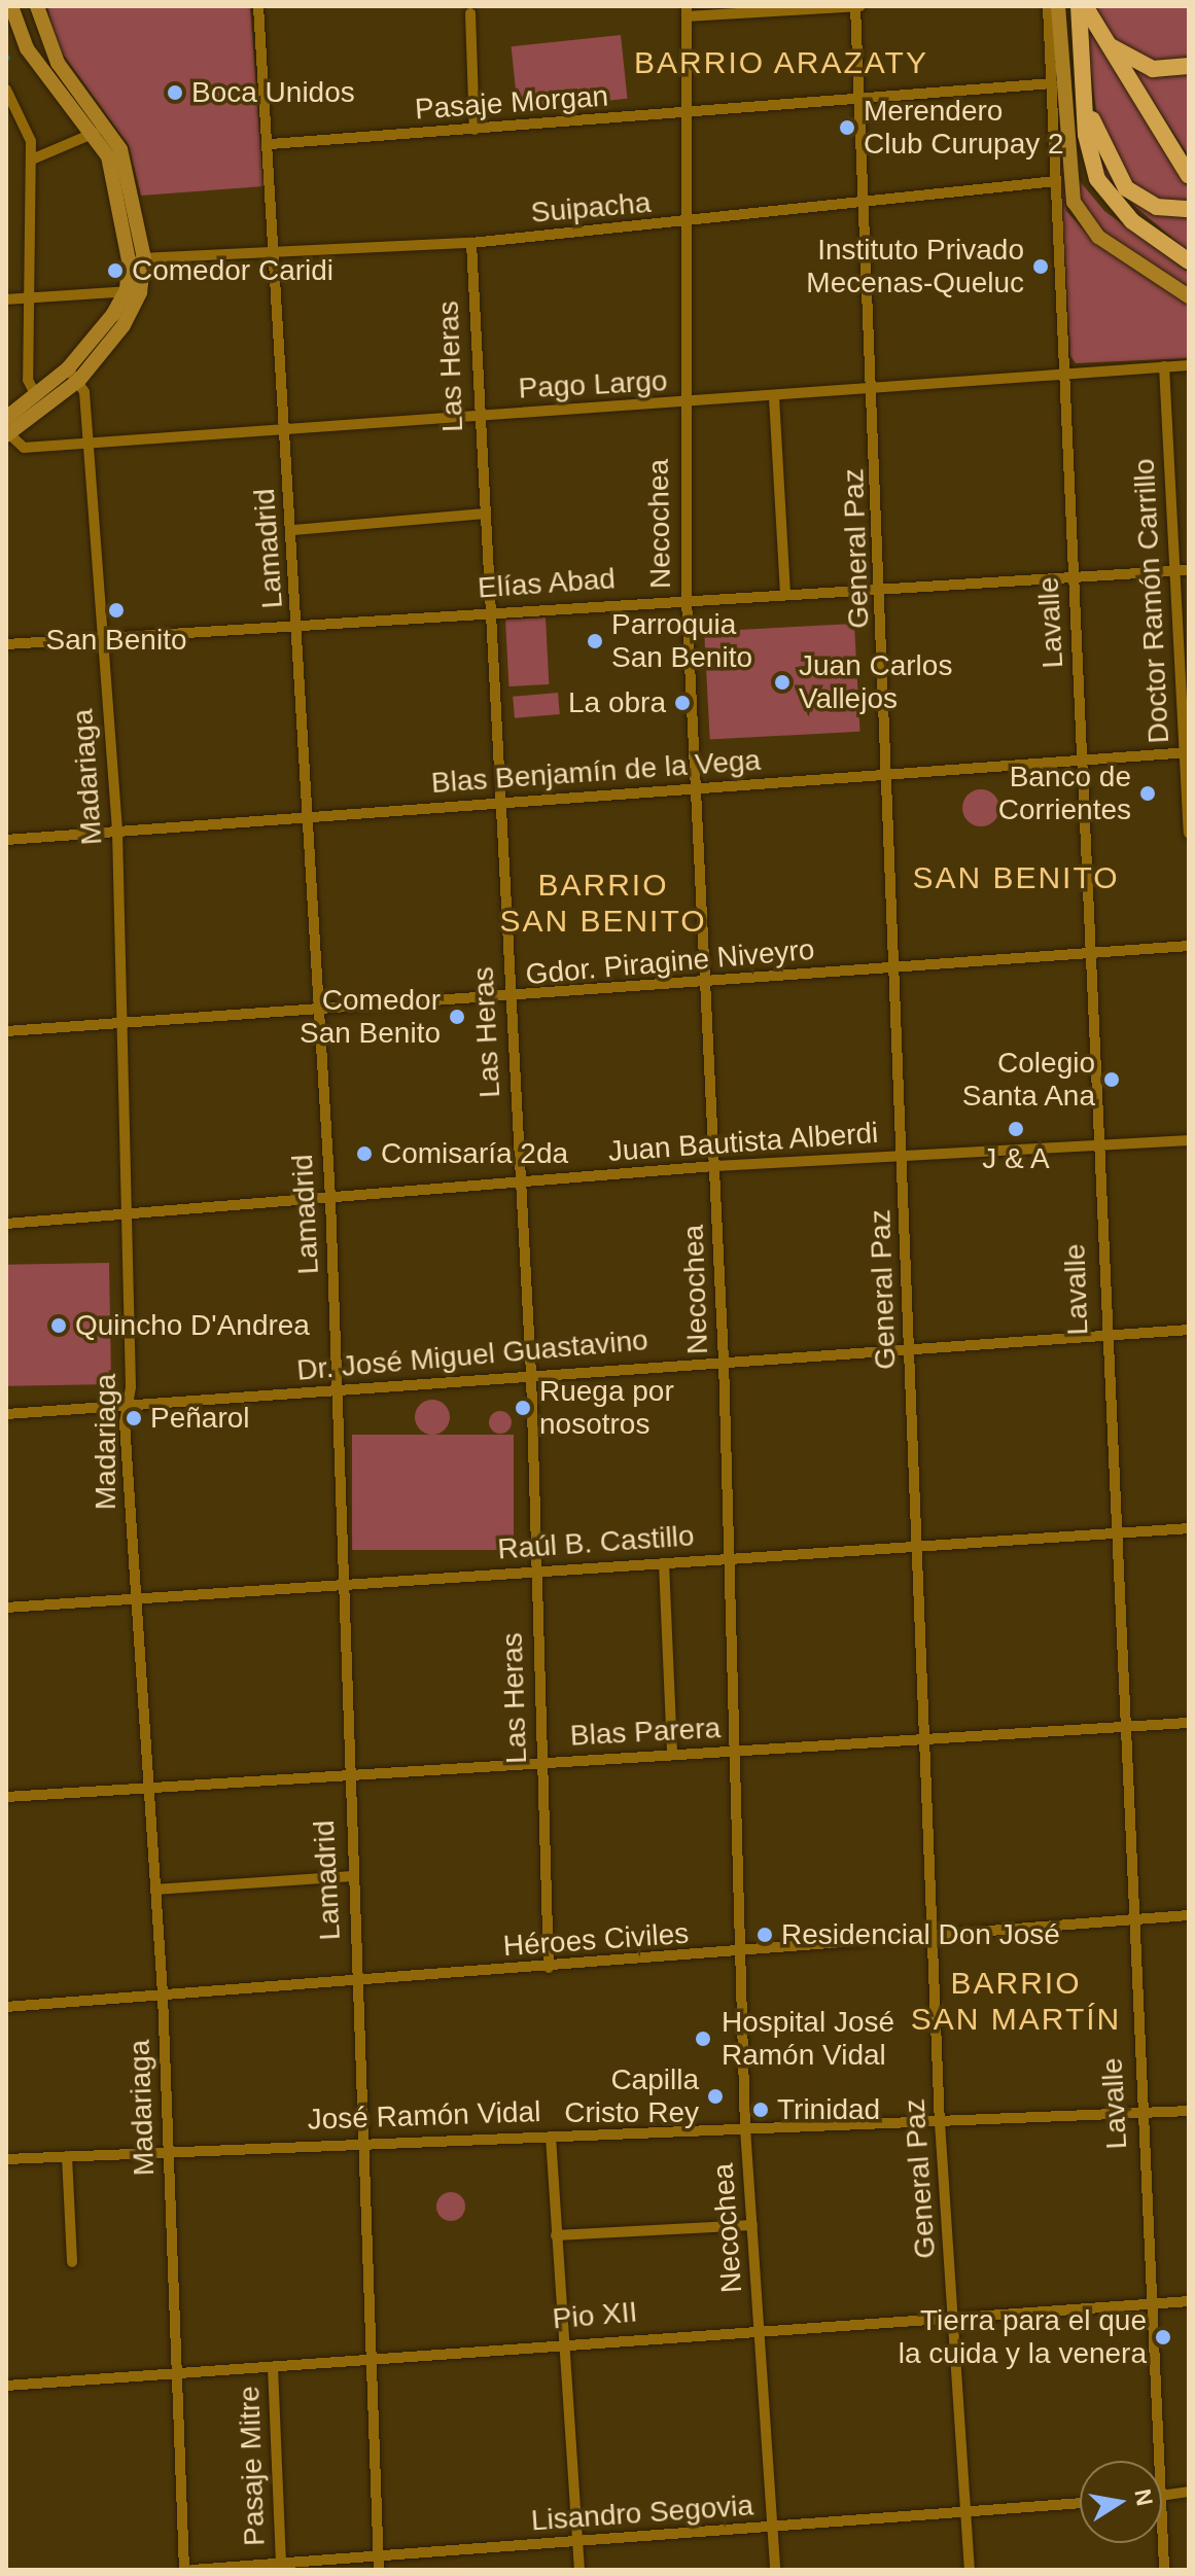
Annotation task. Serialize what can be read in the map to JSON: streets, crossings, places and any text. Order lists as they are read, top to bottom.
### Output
{
  "streets": {
    "street": [
      "Pasaje Morgan",
      "Suipacha",
      "Las Heras",
      "Pago Largo",
      "Necochea",
      "Lamadrid",
      "General Paz",
      "Elías Abad",
      "Doctor Ramón Carrillo",
      "Lavalle",
      "Blas Benjamín de la Vega",
      "Madariaga",
      "Gdor. Piragine Niveyro",
      "Juan Bautista Alberdi",
      "Dr. José Miguel Guastavino",
      "Raúl B. Castillo",
      "Blas Parera",
      "Héroes Civiles",
      "José Ramón Vidal",
      "Pio XII",
      "Pasaje Mitre",
      "Lisandro Segovia"
    ]
  },
  "crossings": [
    ["Pasaje Morgan", "Necochea"],
    ["Pasaje Morgan", "Lamadrid"],
    ["Pasaje Morgan", "General Paz"],
    ["Pasaje Morgan", "Lavalle"],
    ["Suipacha", "Las Heras"],
    ["Suipacha", "Necochea"],
    ["Suipacha", "Lamadrid"],
    ["Suipacha", "General Paz"],
    ["Suipacha", "Lavalle"],
    ["Las Heras", "Pago Largo"],
    ["Las Heras", "Elías Abad"],
    ["Las Heras", "Blas Benjamín de la Vega"],
    ["Las Heras", "Gdor. Piragine Niveyro"],
    ["Las Heras", "Juan Bautista Alberdi"],
    ["Las Heras", "Dr. José Miguel Guastavino"],
    ["Las Heras", "Raúl B. Castillo"],
    ["Las Heras", "Blas Parera"],
    ["Las Heras", "Héroes Civiles"],
    ["Pago Largo", "Necochea"],
    ["Pago Largo", "Lamadrid"],
    ["Pago Largo", "General Paz"],
    ["Pago Largo", "Doctor Ramón Carrillo"],
    ["Pago Largo", "Lavalle"],
    ["Pago Largo", "Madariaga"],
    ["Necochea", "Elías Abad"],
    ["Necochea", "Blas Benjamín de la Vega"],
    ["Necochea", "Gdor. Piragine Niveyro"],
    ["Necochea", "Juan Bautista Alberdi"],
    ["Necochea", "Dr. José Miguel Guastavino"],
    ["Necochea", "Raúl B. Castillo"],
    ["Necochea", "Blas Parera"],
    ["Necochea", "Héroes Civiles"],
    ["Necochea", "José Ramón Vidal"],
    ["Necochea", "Pio XII"],
    ["Necochea", "Lisandro Segovia"],
    ["Lamadrid", "Elías Abad"],
    ["Lamadrid", "Blas Benjamín de la Vega"],
    ["Lamadrid", "Gdor. Piragine Niveyro"],
    ["Lamadrid", "Juan Bautista Alberdi"],
    ["Lamadrid", "Dr. José Miguel Guastavino"],
    ["Lamadrid", "Raúl B. Castillo"],
    ["Lamadrid", "Blas Parera"],
    ["Lamadrid", "Héroes Civiles"],
    ["Lamadrid", "José Ramón Vidal"],
    ["Lamadrid", "Pio XII"],
    ["Lamadrid", "Lisandro Segovia"],
    ["General Paz", "Elías Abad"],
    ["General Paz", "Blas Benjamín de la Vega"],
    ["General Paz", "Gdor. Piragine Niveyro"],
    ["General Paz", "Juan Bautista Alberdi"],
    ["General Paz", "Dr. José Miguel Guastavino"],
    ["General Paz", "Raúl B. Castillo"],
    ["General Paz", "Blas Parera"],
    ["General Paz", "Héroes Civiles"],
    ["General Paz", "José Ramón Vidal"],
    ["General Paz", "Pio XII"],
    ["General Paz", "Lisandro Segovia"],
    ["Elías Abad", "Doctor Ramón Carrillo"],
    ["Elías Abad", "Lavalle"],
    ["Elías Abad", "Madariaga"],
    ["Doctor Ramón Carrillo", "Blas Benjamín de la Vega"],
    ["Lavalle", "Blas Benjamín de la Vega"],
    ["Lavalle", "Gdor. Piragine Niveyro"],
    ["Lavalle", "Juan Bautista Alberdi"],
    ["Lavalle", "Dr. José Miguel Guastavino"],
    ["Lavalle", "Raúl B. Castillo"],
    ["Lavalle", "Blas Parera"],
    ["Lavalle", "Héroes Civiles"],
    ["Lavalle", "José Ramón Vidal"],
    ["Lavalle", "Pio XII"],
    ["Blas Benjamín de la Vega", "Madariaga"],
    ["Madariaga", "Gdor. Piragine Niveyro"],
    ["Madariaga", "Juan Bautista Alberdi"],
    ["Madariaga", "Dr. José Miguel Guastavino"],
    ["Madariaga", "Raúl B. Castillo"],
    ["Madariaga", "Blas Parera"],
    ["Madariaga", "Héroes Civiles"],
    ["Madariaga", "José Ramón Vidal"],
    ["Madariaga", "Pio XII"],
    ["Pio XII", "Pasaje Mitre"],
    ["Pasaje Mitre", "Lisandro Segovia"]
  ],
  "districts": [
    "BARRIO ARAZATY",
    "SAN BENITO",
    "BARRIO SAN BENITO",
    "BARRIO SAN MARTÍN"
  ],
  "places": [
    "Boca Unidos",
    "Merendero Club Curupay 2",
    "Instituto Privado Mecenas-Queluc",
    "Comedor Caridi",
    "San Benito",
    "Parroquia San Benito",
    "Juan Carlos Vallejos",
    "La obra",
    "Banco de Corrientes",
    "Comedor San Benito",
    "Colegio Santa Ana",
    "J & A",
    "Comisaría 2da",
    "Quincho D'Andrea",
    "Ruega por nosotros",
    "Peñarol",
    "Residencial Don José",
    "Hospital José Ramón Vidal",
    "Capilla Cristo Rey",
    "Trinidad",
    "Tierra para el que la cuida y la venera"
  ],
  "north": "right"
}
